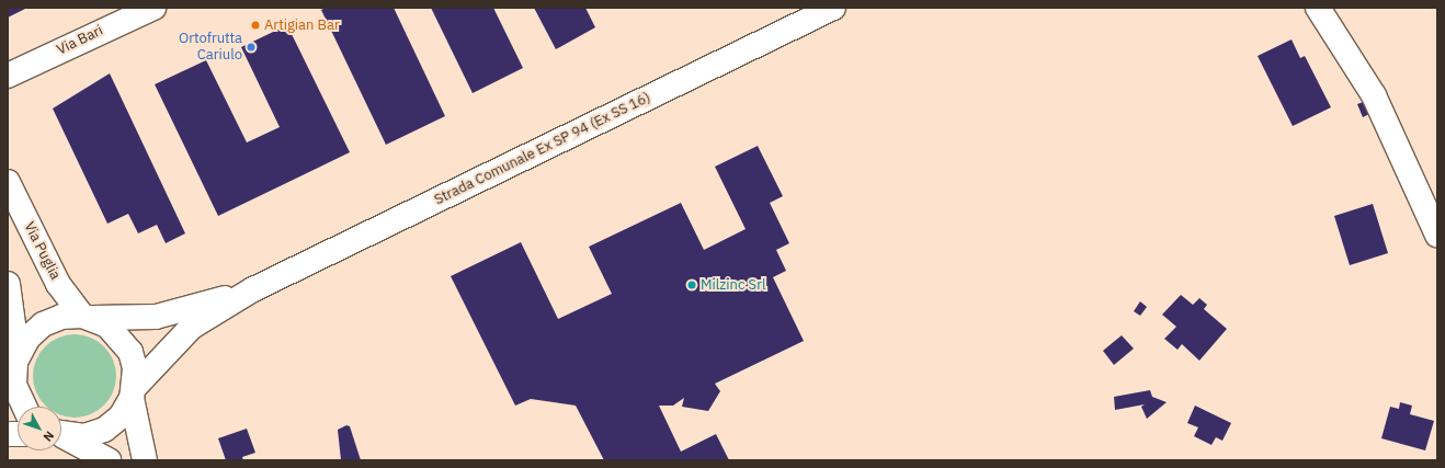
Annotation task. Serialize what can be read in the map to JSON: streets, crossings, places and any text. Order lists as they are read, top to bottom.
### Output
{
  "streets": {
    "main road": ["Via Bari", "Strada Comunale Ex SP 94 (Ex SS 16)", "Via Puglia"]
  },
  "crossings": [
    ["Strada Comunale Ex SP 94 (Ex SS 16)", "Via Puglia"]
  ],
  "places": ["Artigian Bar", "Ortofrutta Cariulo", "Milzinc Srl"],
  "north": "bottom right"
}
